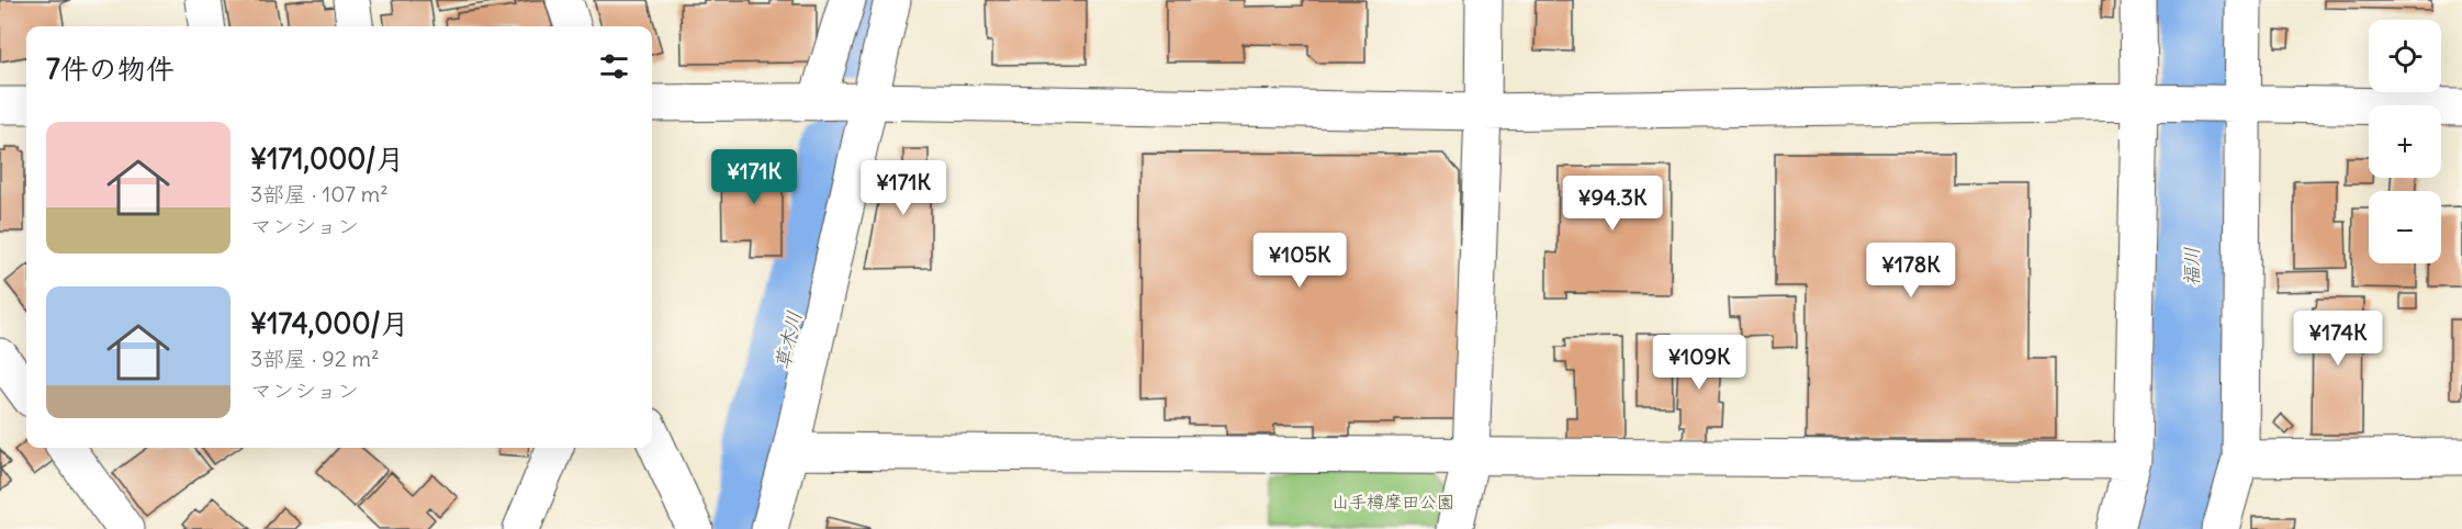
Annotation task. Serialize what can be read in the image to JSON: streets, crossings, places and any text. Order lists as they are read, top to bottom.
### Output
{
  "water": ["福川", "草木川"],
  "parks": ["山手樽摩田公園"],
  "page": {
    "map_buttons": ["+", "−"],
    "heading": "7件の物件",
    "list": [
      {
        "name": "¥171,000/月",
        "note": "3部屋 · 107 m² · マンション"
      },
      {
        "name": "¥174,000/月",
        "note": "3部屋 · 92 m² · マンション"
      }
    ],
    "price": [
      "¥171K",
      "¥171K",
      "¥94.3K",
      "¥105K",
      "¥178K",
      "¥174K",
      "¥109K"
    ]
  }
}
